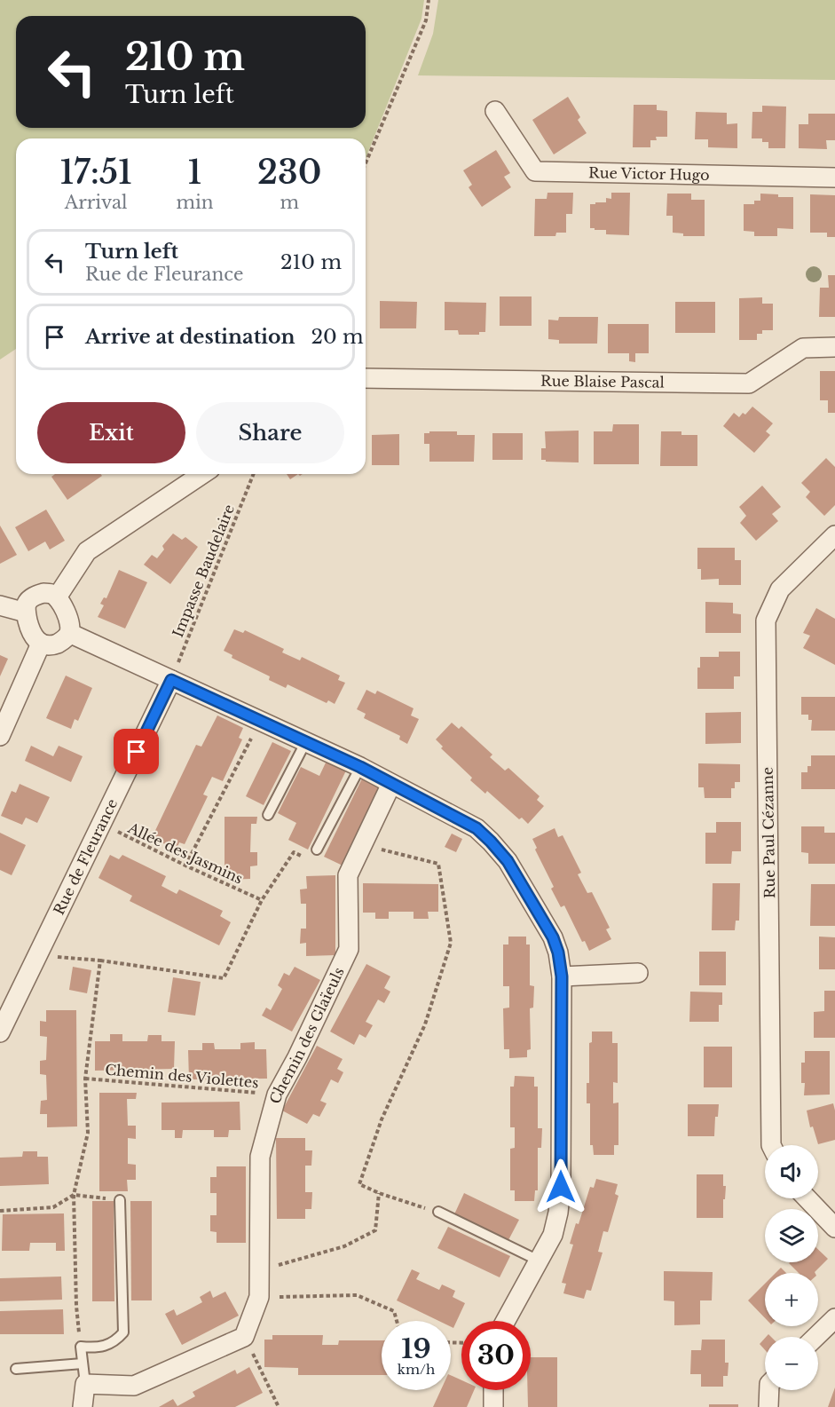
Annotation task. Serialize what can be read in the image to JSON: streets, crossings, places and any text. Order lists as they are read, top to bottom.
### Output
{
  "streets": {
    "street": [
      "Rue Victor Hugo",
      "Rue Blaise Pascal",
      "Rue Paul Cézanne",
      "Rue de Fleurance",
      "Chemin des Glaïeuls"
    ],
    "path": ["Impasse Baudelaire", "Allée des Jasmins", "Chemin des Violettes"]
  },
  "crossings": [
    ["Impasse Baudelaire", "Rue de Fleurance"],
    ["Allée des Jasmins", "Rue de Fleurance"],
    ["Chemin des Glaïeuls", "Chemin des Violettes"]
  ],
  "page": {
    "turn": ["210 m", "Turn left"],
    "eta": [
      "17:51",
      "Arrival",
      "1",
      "min",
      "230",
      "m"
    ],
    "list": [
      {
        "name": "Turn left",
        "note": "Rue de Fleurance",
        "value": "210 m"
      },
      {
        "name": "Arrive at destination",
        "value": "20 m"
      }
    ],
    "buttons": ["Exit", "Share"],
    "map_buttons": ["+", "−"],
    "speed": "19 km/h",
    "limit": "30"
  }
}
